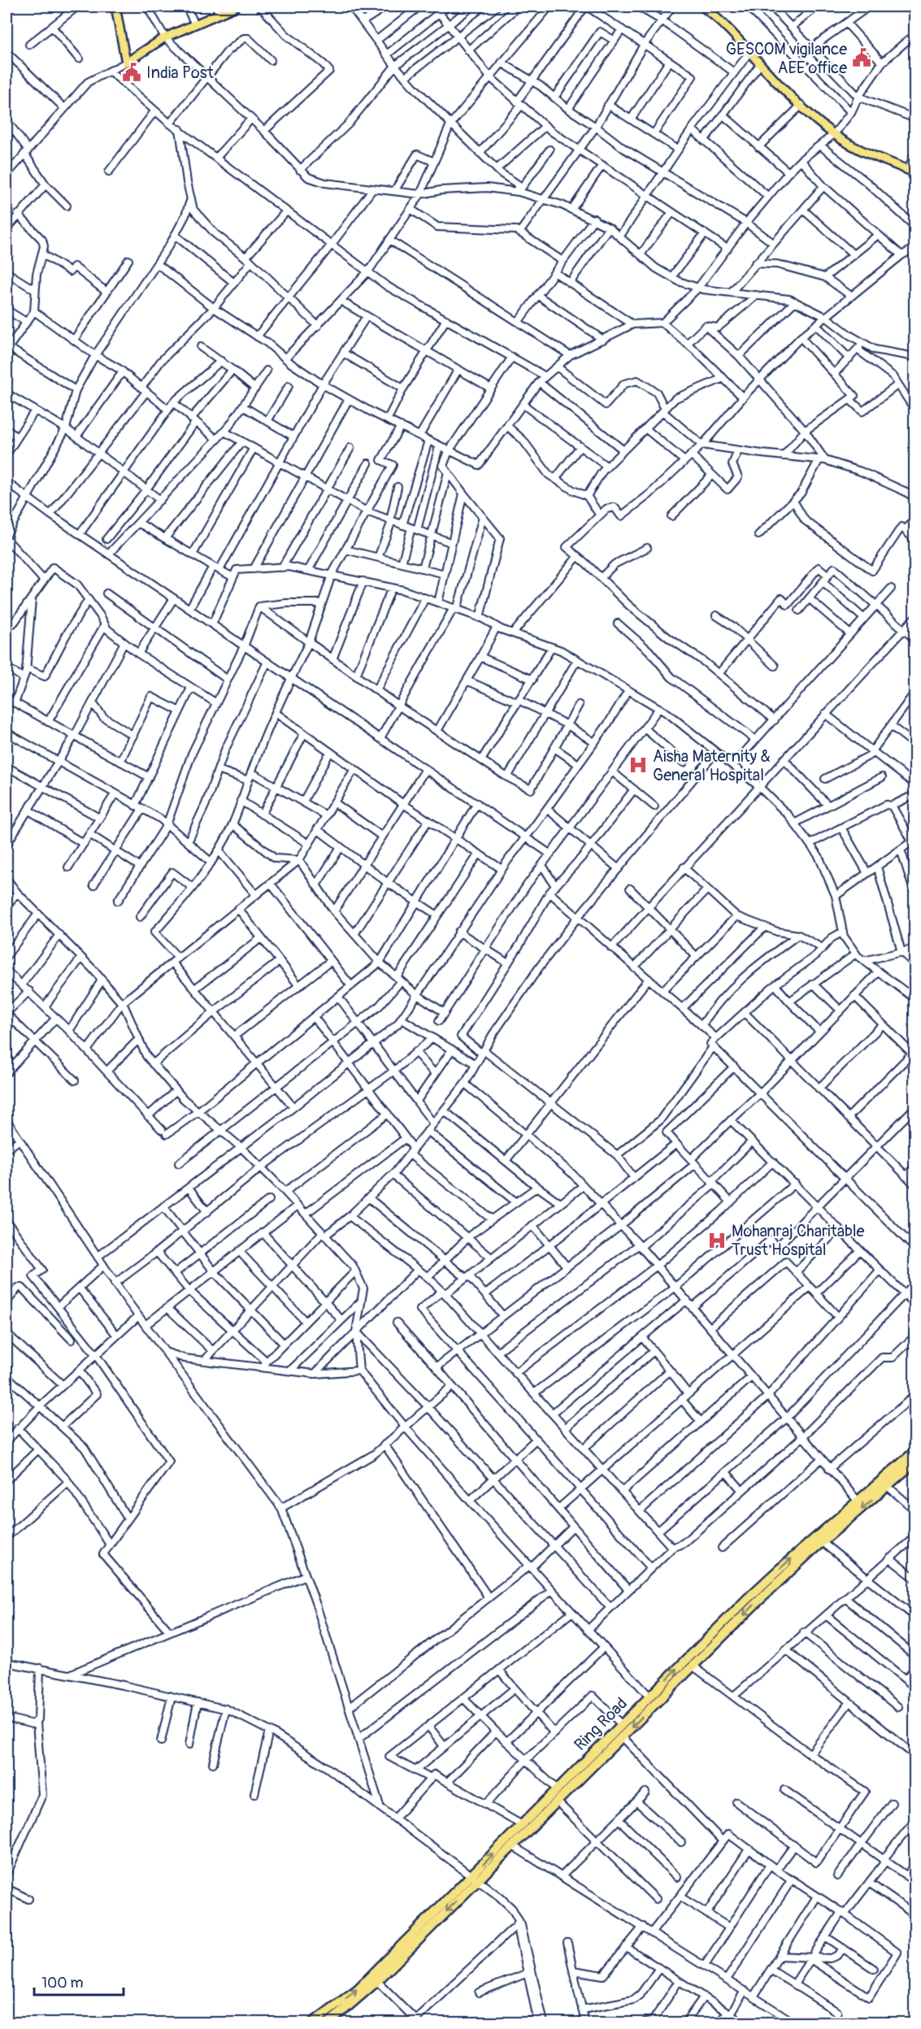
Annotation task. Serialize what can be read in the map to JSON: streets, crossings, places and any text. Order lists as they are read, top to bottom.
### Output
{
  "streets": {
    "highway": ["Ring Road"]
  },
  "places": {
    "public building": ["GESCOM vigilance AEE office", "India Post"],
    "hospital": ["Aisha Maternity & General Hospital", "Mohanraj Charitable Trust Hospital"]
  },
  "scale_bar": "100 m"
}
